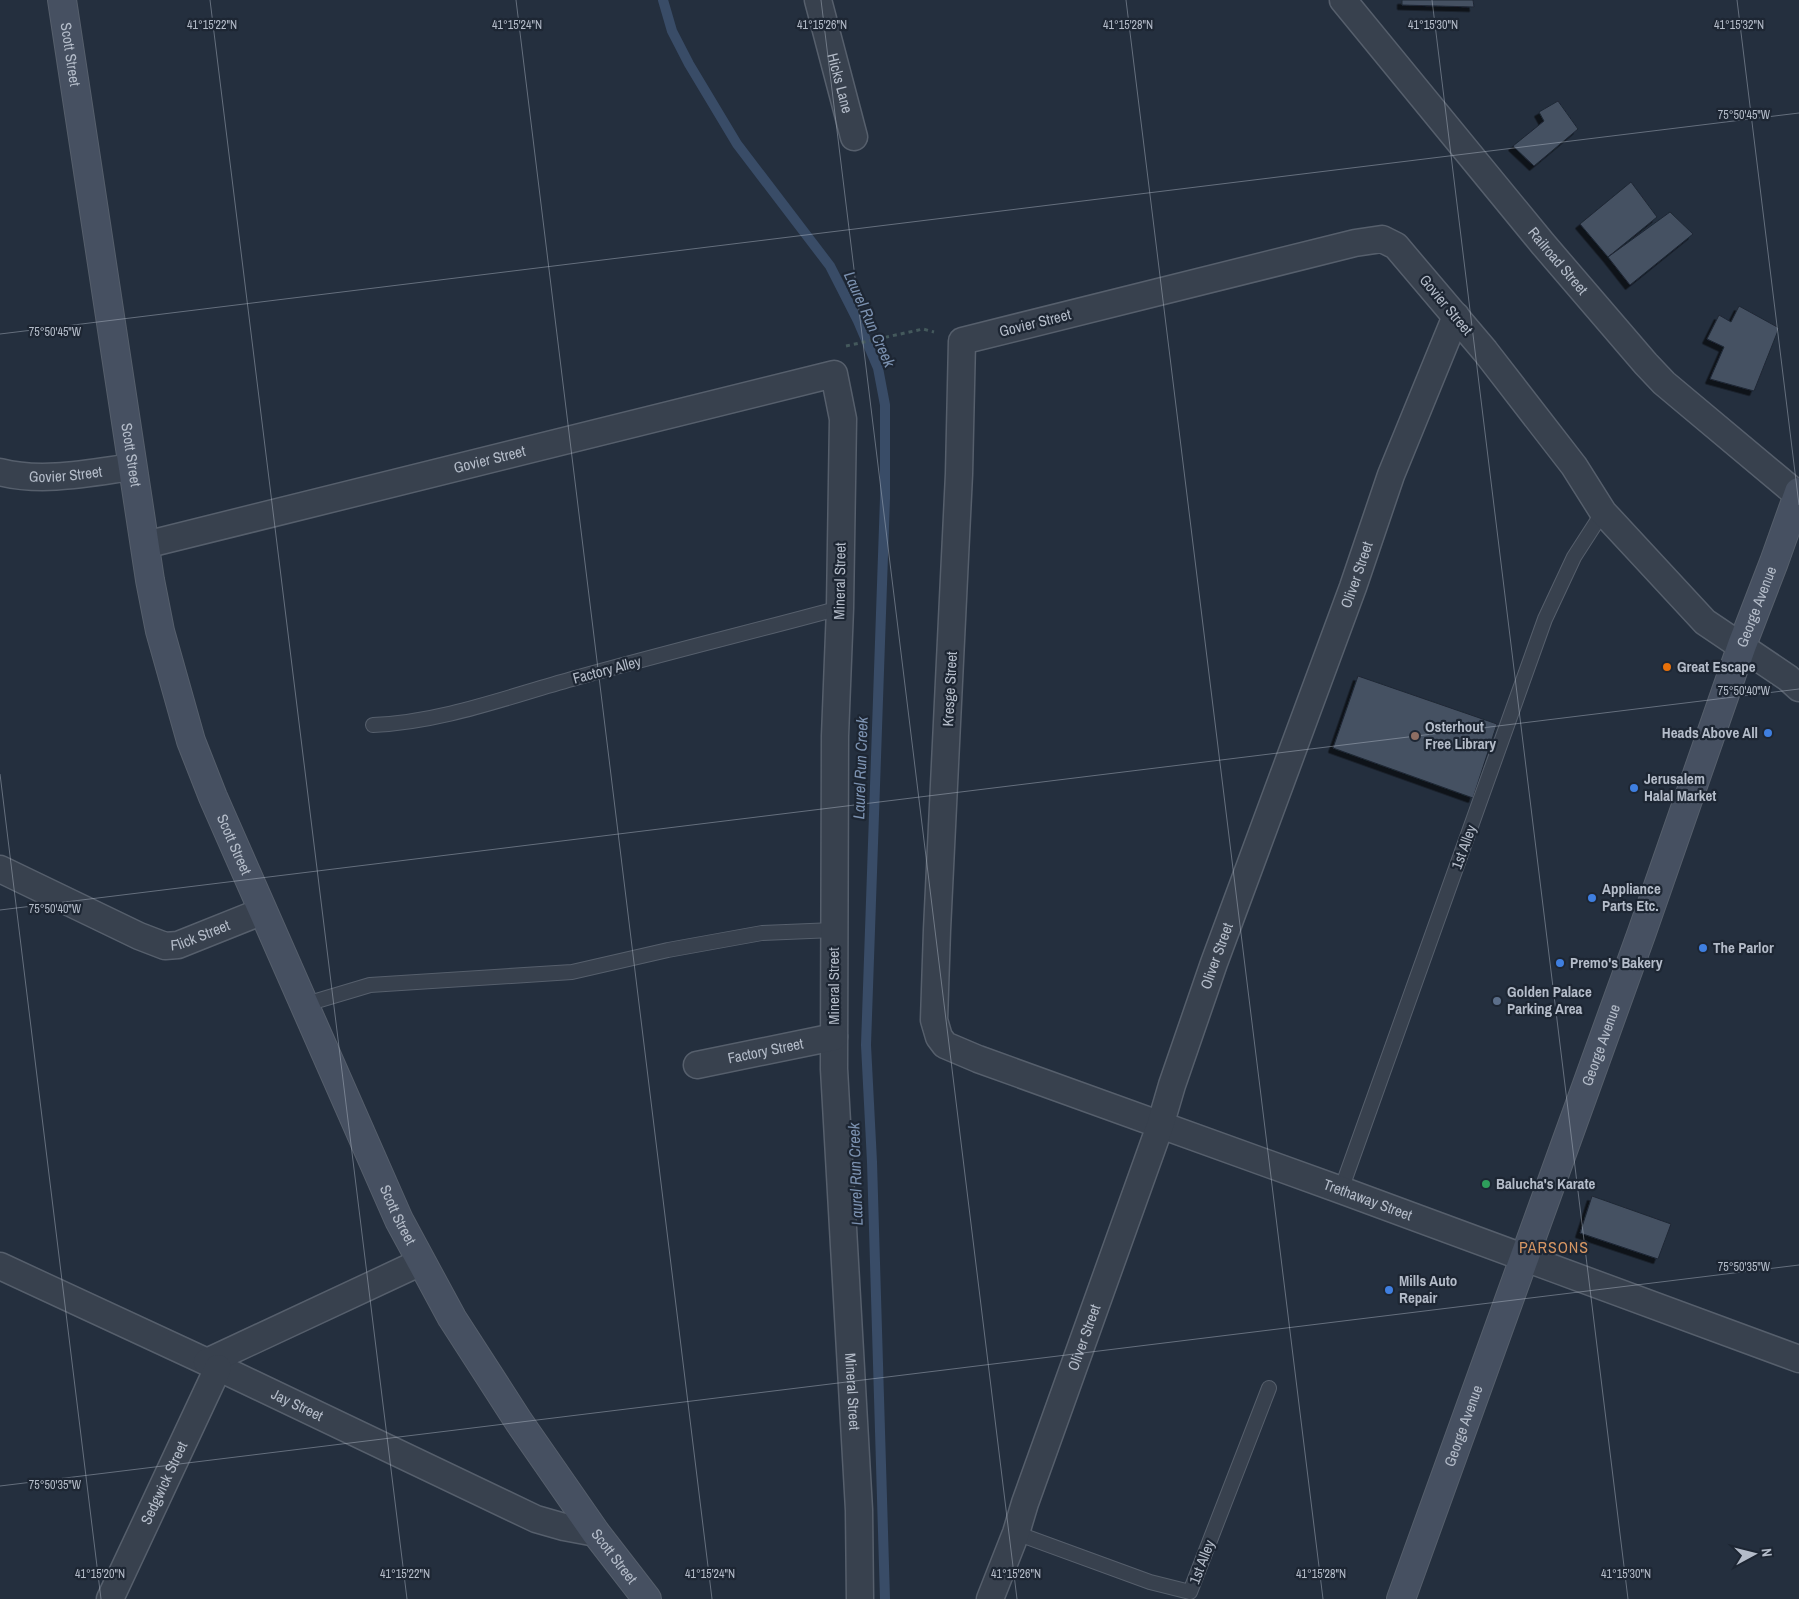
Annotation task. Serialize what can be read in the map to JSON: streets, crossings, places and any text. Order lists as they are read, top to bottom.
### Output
{
  "streets": {
    "street": [
      "Scott Street",
      "Hicks Lane",
      "Railroad Street",
      "Govier Street",
      "Oliver Street",
      "Mineral Street",
      "George Avenue",
      "Kresge Street",
      "Flick Street",
      "Factory Street",
      "Trethaway Street",
      "Jay Street",
      "Sedgwick Street"
    ],
    "lane": ["Factory Alley", "1st Alley"]
  },
  "crossings": [
    ["Scott Street", "Govier Street"],
    ["Scott Street", "Flick Street"],
    ["Scott Street", "Jay Street"],
    ["Railroad Street", "George Avenue"],
    ["Govier Street", "Oliver Street"],
    ["Govier Street", "Mineral Street"],
    ["Govier Street", "George Avenue"],
    ["Govier Street", "Kresge Street"],
    ["Govier Street", "1st Alley"],
    ["Oliver Street", "1st Alley"],
    ["Oliver Street", "Trethaway Street"],
    ["Mineral Street", "Factory Alley"],
    ["Mineral Street", "Factory Street"],
    ["George Avenue", "Trethaway Street"],
    ["Kresge Street", "Trethaway Street"],
    ["1st Alley", "Trethaway Street"],
    ["Jay Street", "Sedgwick Street"]
  ],
  "districts": ["PARSONS"],
  "water": ["Laurel Run Creek"],
  "places": [
    "Great Escape",
    "Heads Above All",
    "Osterhout Free Library",
    "Jerusalem Halal Market",
    "Appliance Parts Etc.",
    "The Parlor",
    "Premo's Bakery",
    "Golden Palace Parking Area",
    "Balucha's Karate",
    "Mills Auto Repair"
  ],
  "north": "right",
  "coordinates": [
    "41°15'22\"N",
    "41°15'24\"N",
    "41°15'26\"N",
    "41°15'28\"N",
    "41°15'30\"N",
    "41°15'32\"N",
    "75°50'45\"W",
    "75°50'40\"W",
    "75°50'35\"W",
    "41°15'20\"N"
  ]
}
